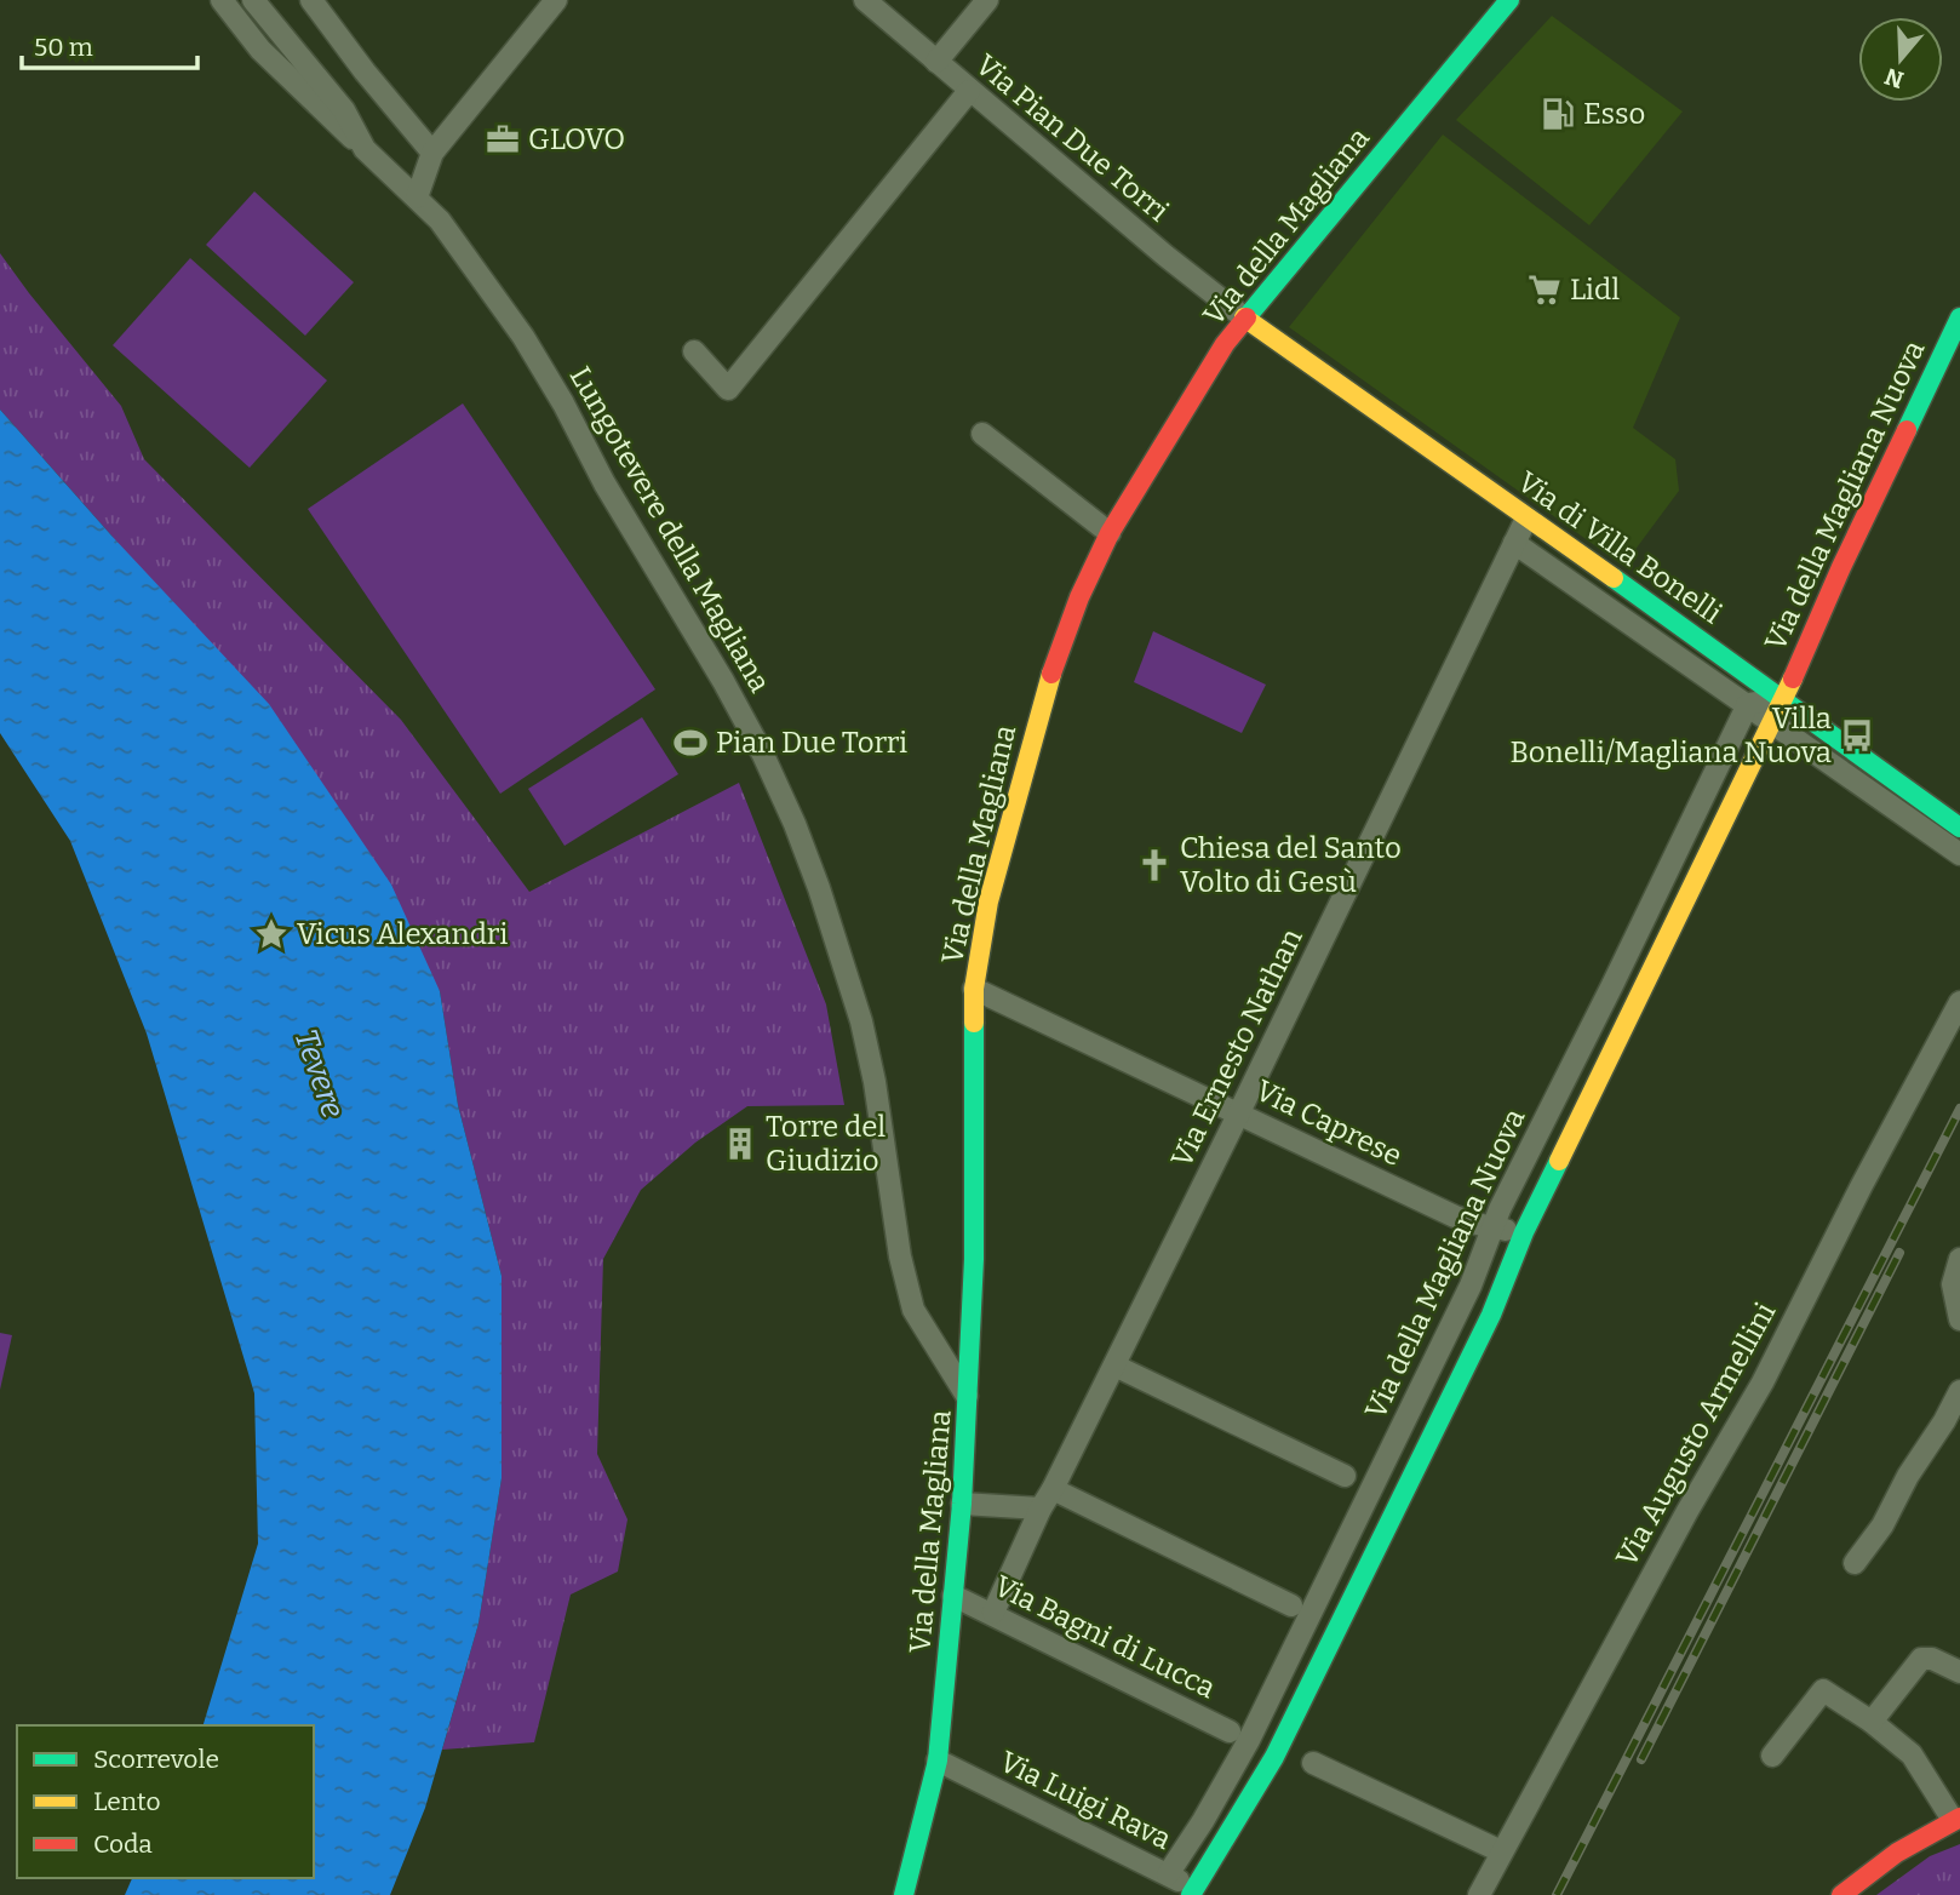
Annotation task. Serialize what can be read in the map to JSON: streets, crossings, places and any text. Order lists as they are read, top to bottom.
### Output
{
  "streets": {
    "main road": ["Via della Magliana", "Via della Magliana Nuova", "Via di Villa Bonelli"],
    "street": [
      "Via Pian Due Torri",
      "Lungotevere della Magliana",
      "Via Ernesto Nathan",
      "Via Caprese",
      "Via Augusto Armellini",
      "Via Bagni di Lucca",
      "Via Luigi Rava"
    ]
  },
  "crossings": [
    ["Via Pian Due Torri", "Via della Magliana"],
    ["Via Pian Due Torri", "Via di Villa Bonelli"],
    ["Via della Magliana", "Lungotevere della Magliana"],
    ["Via della Magliana", "Via di Villa Bonelli"],
    ["Via della Magliana", "Via Caprese"],
    ["Via della Magliana", "Via Bagni di Lucca"],
    ["Via della Magliana", "Via Luigi Rava"],
    ["Via della Magliana Nuova", "Via di Villa Bonelli"],
    ["Via della Magliana Nuova", "Via Caprese"],
    ["Via della Magliana Nuova", "Via Luigi Rava"],
    ["Via di Villa Bonelli", "Via Ernesto Nathan"],
    ["Via Ernesto Nathan", "Via Caprese"],
    ["Via Ernesto Nathan", "Via Bagni di Lucca"]
  ],
  "water": ["Tevere"],
  "places": {
    "fuel station": ["Esso"],
    "office": ["GLOVO"],
    "supermarket": ["Lidl"],
    "bus stop": ["Villa Bonelli/Magliana Nuova"],
    "sports": ["Pian Due Torri"],
    "church": ["Chiesa del Santo Volto di Gesù"],
    "place": ["Vicus Alexandri"],
    "building": ["Torre del Giudizio"]
  },
  "legend": ["Scorrevole", "Lento", "Coda"],
  "scale_bar": "50 m",
  "north": "bottom"
}
